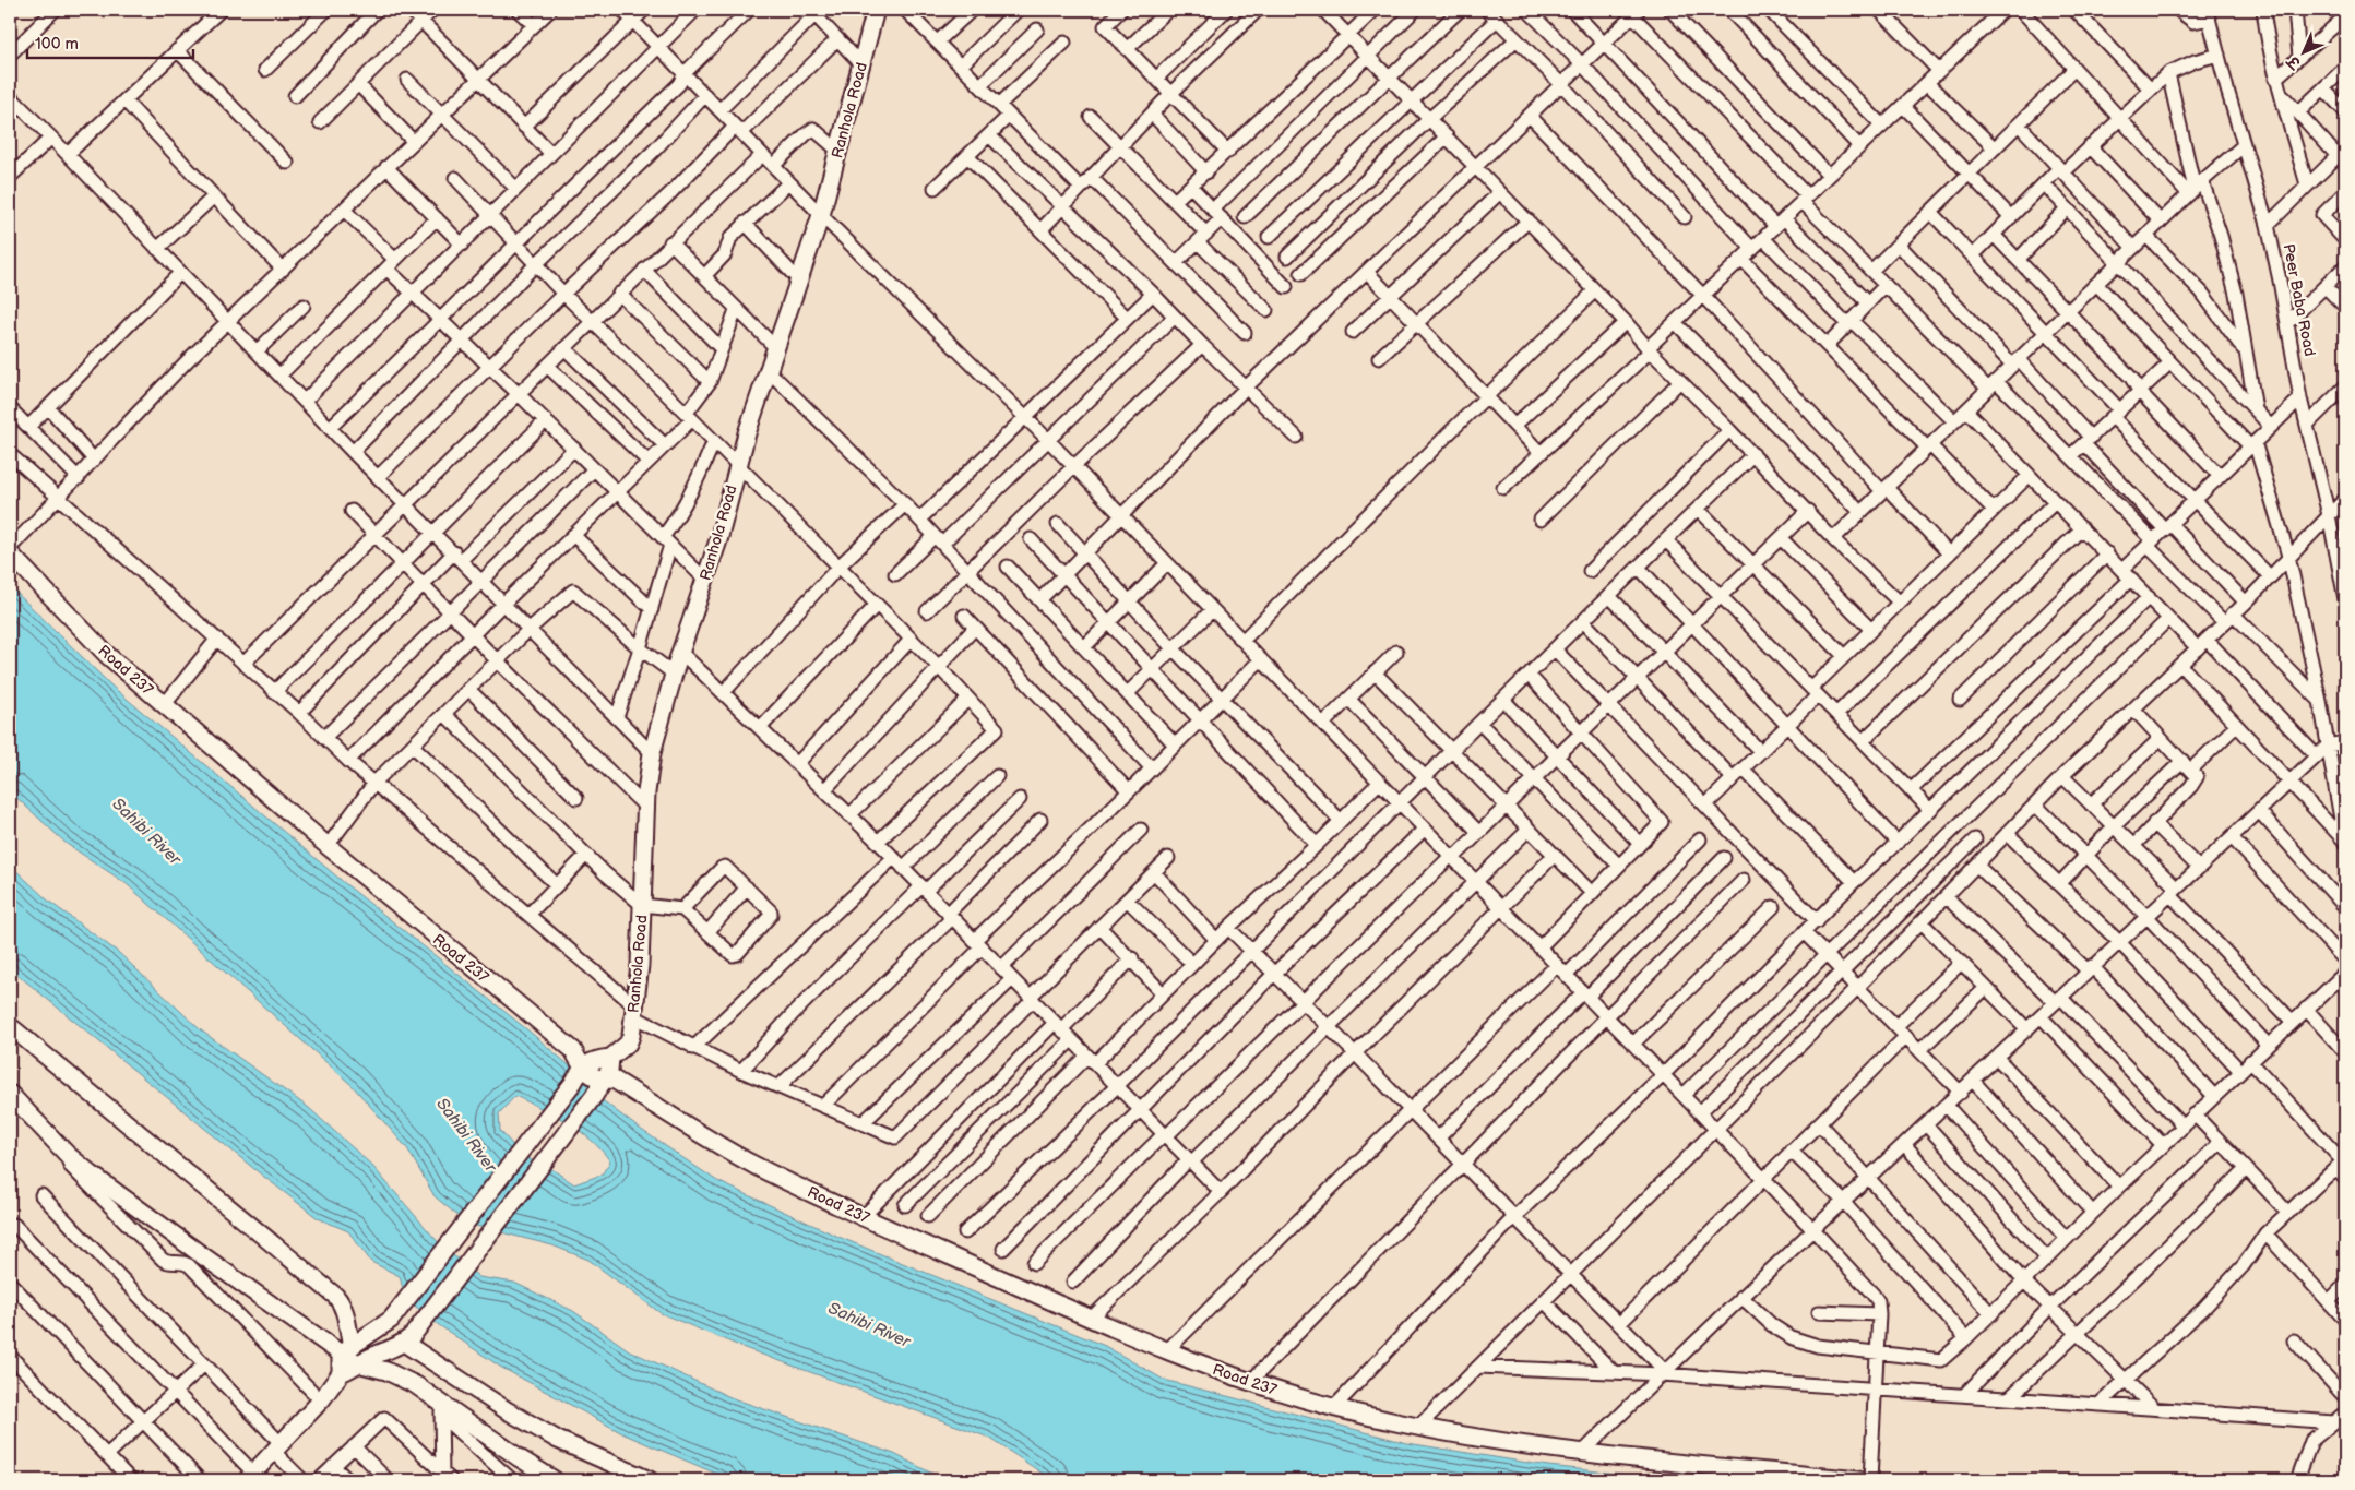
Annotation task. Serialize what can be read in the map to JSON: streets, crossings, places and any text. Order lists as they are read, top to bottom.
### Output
{
  "streets": {
    "street": ["Ranhola Road", "Peer Baba Road", "Road 237"]
  },
  "crossings": [
    ["Ranhola Road", "Road 237"]
  ],
  "water": ["Sahibi River"],
  "scale_bar": "100 m",
  "north": "bottom left"
}
